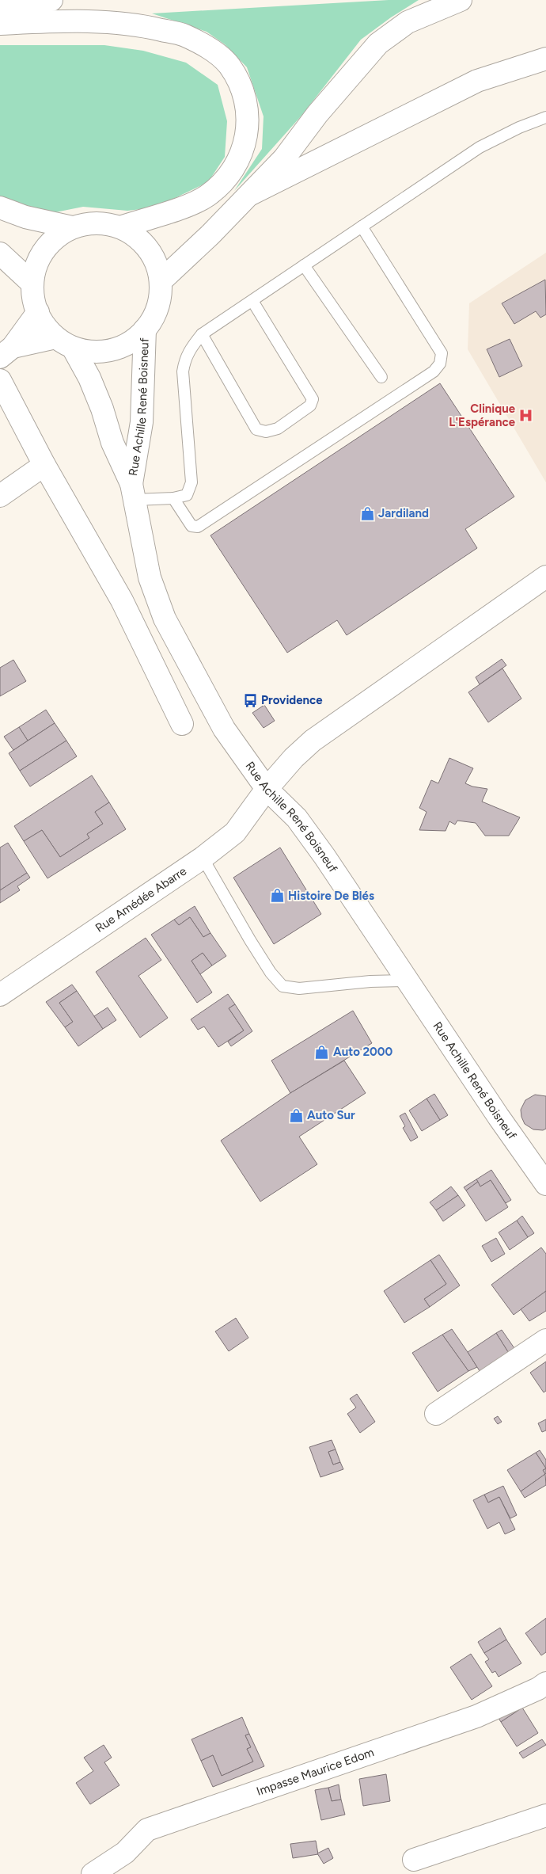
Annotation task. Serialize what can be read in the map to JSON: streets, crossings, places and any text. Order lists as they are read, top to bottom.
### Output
{
  "streets": {
    "main road": ["Rue Achille René Boisneuf", "Rue Amédée Abarre", "Impasse Maurice Edom"]
  },
  "crossings": [
    ["Rue Achille René Boisneuf", "Rue Amédée Abarre"]
  ],
  "places": {
    "hospital": ["Clinique L'Espérance"],
    "shop": [
      "Jardiland",
      "Histoire De Blés",
      "Auto 2000",
      "Auto Sur"
    ],
    "bus stop": ["Providence"]
  }
}
